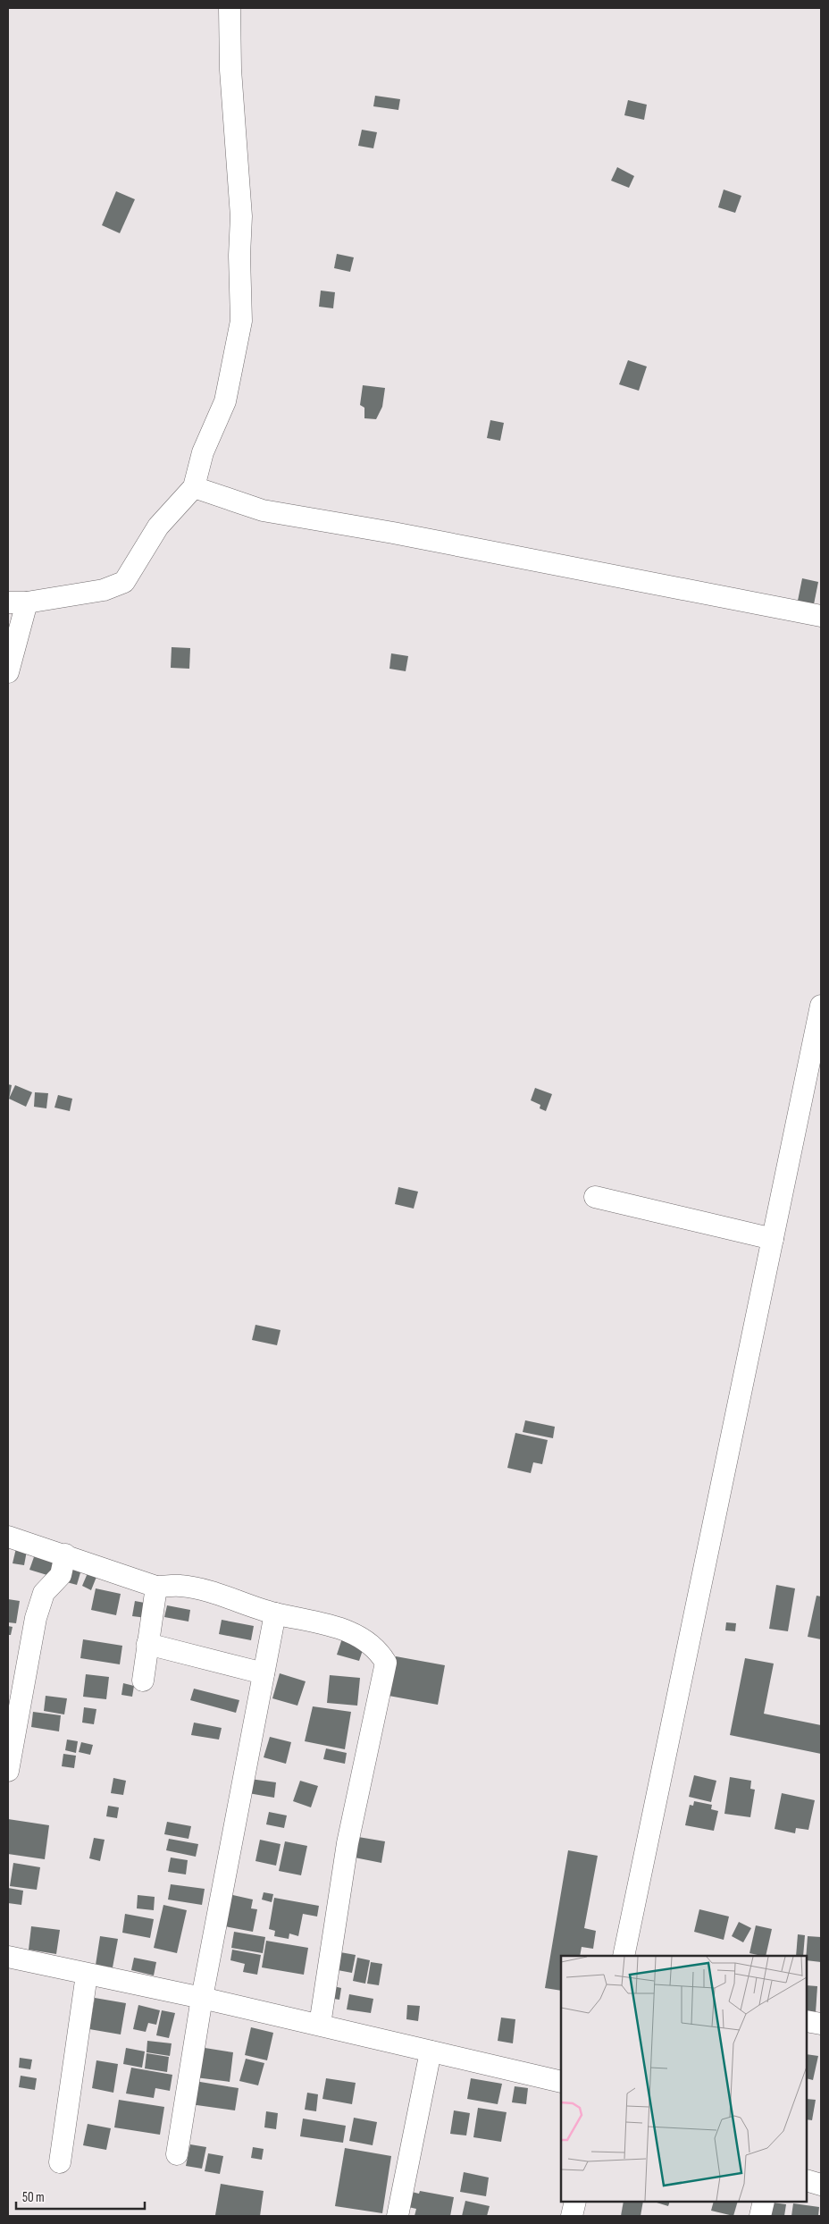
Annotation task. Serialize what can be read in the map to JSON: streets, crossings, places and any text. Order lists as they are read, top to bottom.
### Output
{
  "scale_bar": "50 m"
}
